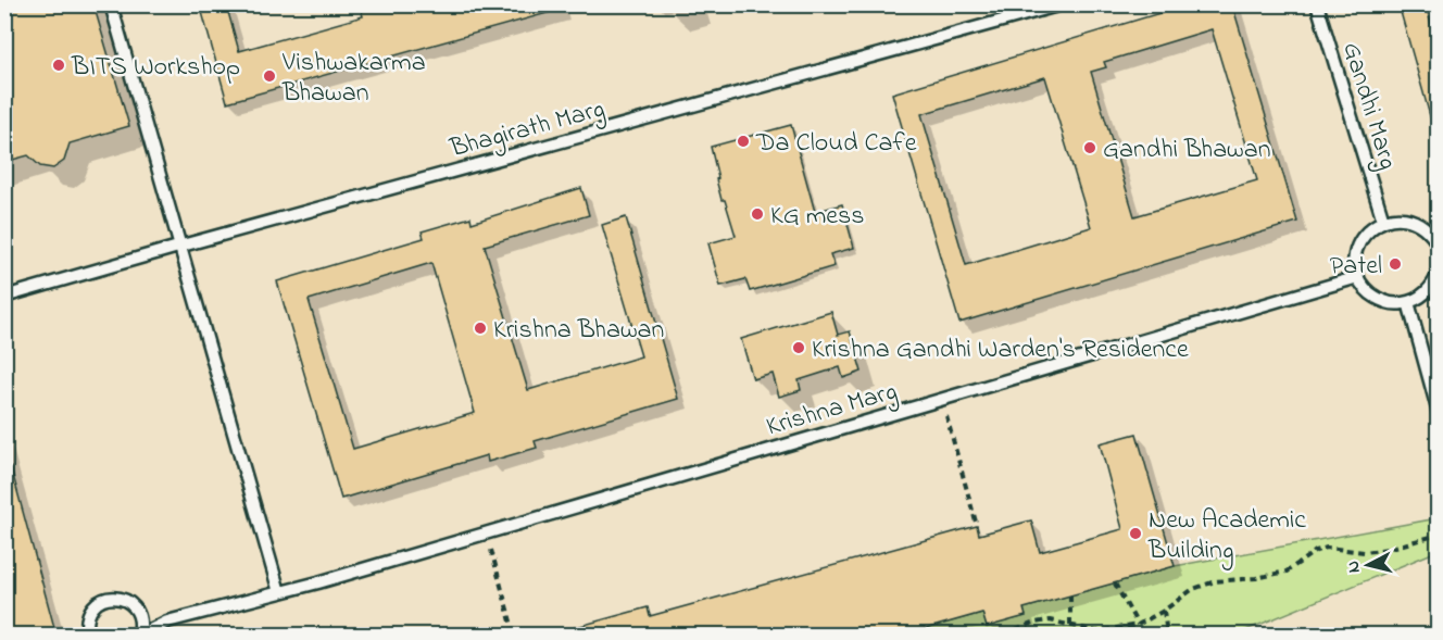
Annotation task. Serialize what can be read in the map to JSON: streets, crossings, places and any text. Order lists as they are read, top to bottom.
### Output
{
  "streets": {
    "lane": ["Gandhi Marg", "Bhagirath Marg", "Krishna Marg"]
  },
  "places": [
    "BITS Workshop",
    "Vishwakarma Bhawan",
    "Da Cloud Cafe",
    "Gandhi Bhawan",
    "KG mess",
    "Patel",
    "Krishna Bhawan",
    "Krishna Gandhi Warden's Residence",
    "New Academic Building"
  ],
  "north": "left"
}
